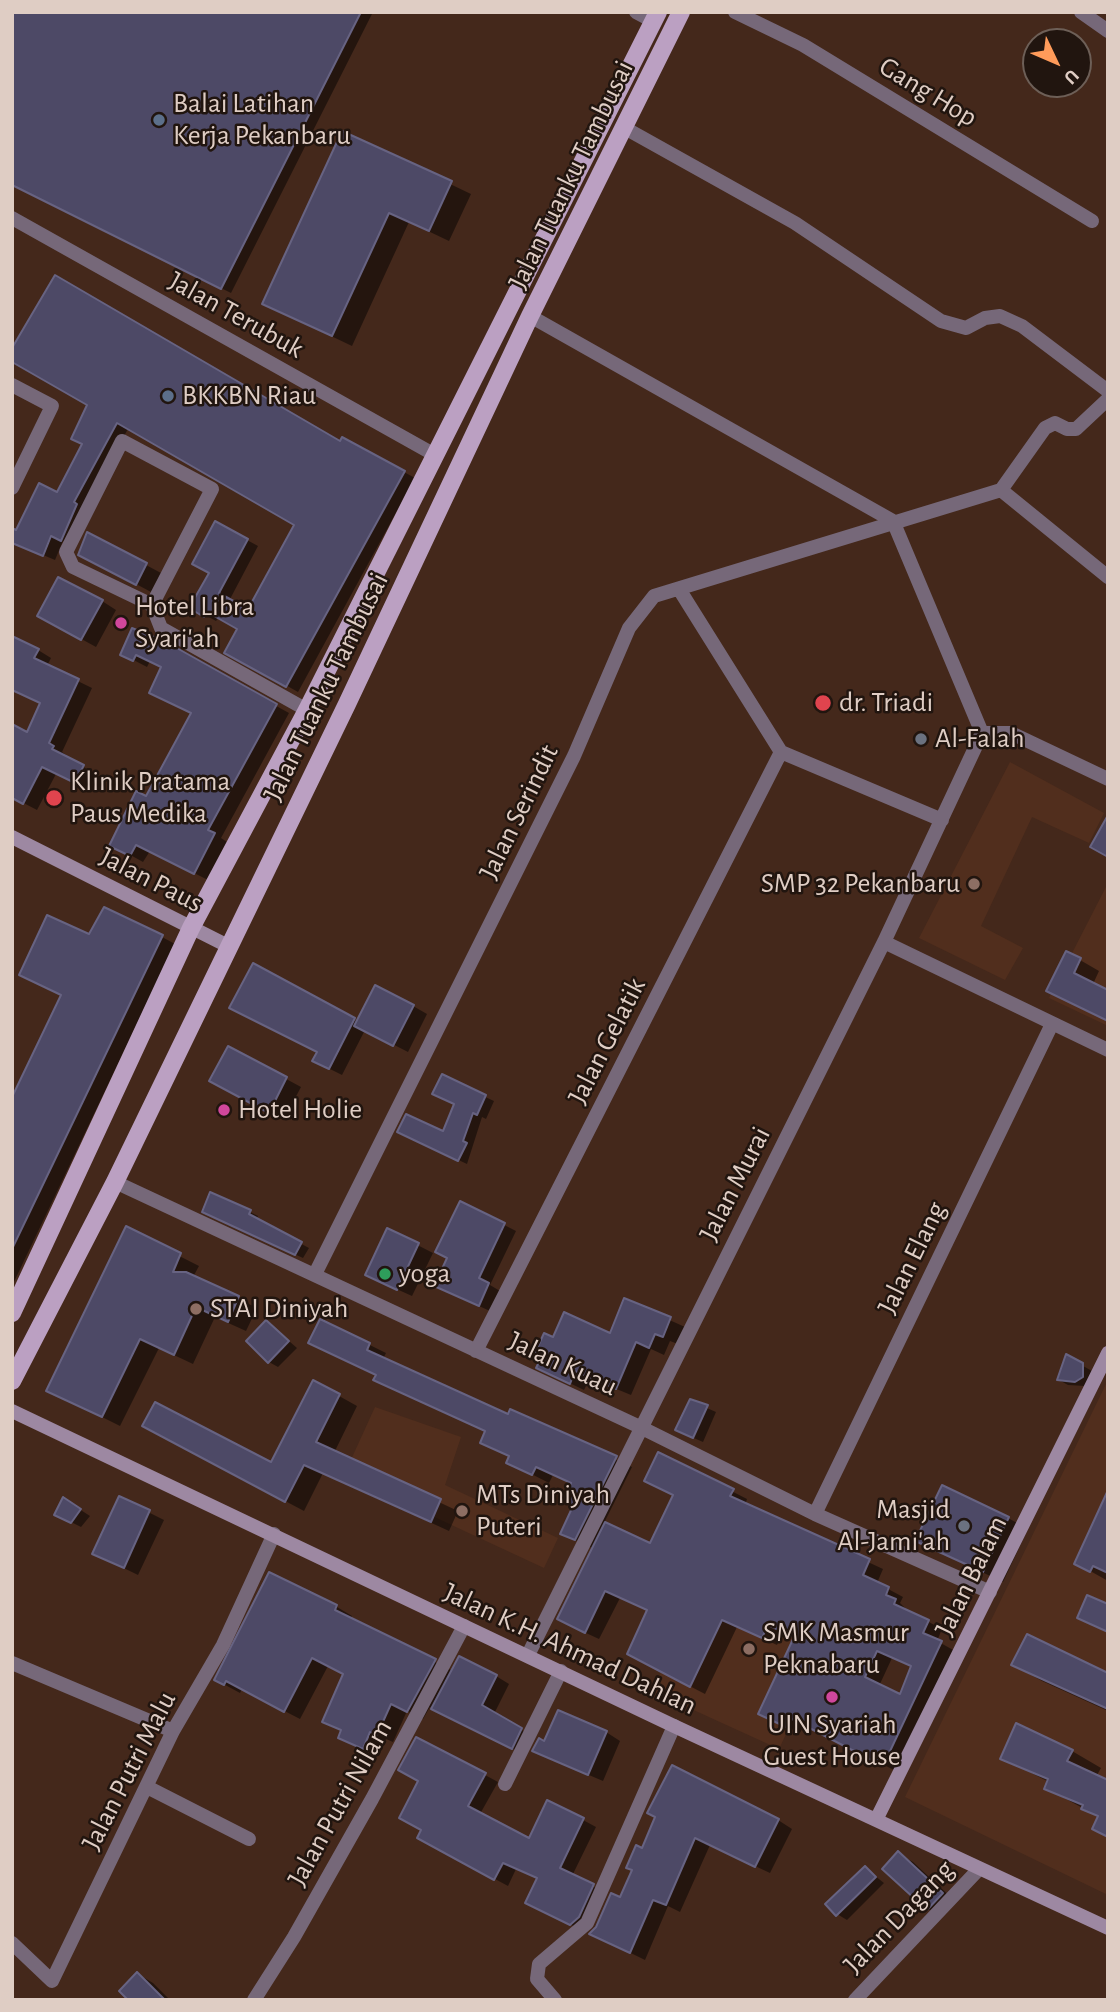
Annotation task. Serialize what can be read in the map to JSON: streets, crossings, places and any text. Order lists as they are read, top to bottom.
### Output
{
  "streets": {
    "main road": [
      "Jalan Tuanku Tambusai",
      "Jalan Paus",
      "Jalan Balam",
      "Jalan K.H. Ahmad Dahlan"
    ],
    "street": [
      "Gang Hop",
      "Jalan Terubuk",
      "Jalan Serindit",
      "Jalan Gelatik",
      "Jalan Murai",
      "Jalan Elang",
      "Jalan Kuau",
      "Jalan Putri Malu",
      "Jalan Putri Nilam",
      "Jalan Dagang"
    ]
  },
  "crossings": [
    ["Jalan Tuanku Tambusai", "Jalan Terubuk"],
    ["Jalan Tuanku Tambusai", "Jalan Paus"],
    ["Jalan Tuanku Tambusai", "Jalan Kuau"],
    ["Jalan Serindit", "Jalan Kuau"],
    ["Jalan Gelatik", "Jalan Kuau"],
    ["Jalan Murai", "Jalan Kuau"],
    ["Jalan Murai", "Jalan K.H. Ahmad Dahlan"],
    ["Jalan Elang", "Jalan Kuau"],
    ["Jalan Kuau", "Jalan Balam"],
    ["Jalan Balam", "Jalan K.H. Ahmad Dahlan"],
    ["Jalan K.H. Ahmad Dahlan", "Jalan Putri Malu"],
    ["Jalan K.H. Ahmad Dahlan", "Jalan Putri Nilam"],
    ["Jalan K.H. Ahmad Dahlan", "Jalan Dagang"]
  ],
  "places": [
    "Balai Latihan Kerja Pekanbaru",
    "BKKBN Riau",
    "Hotel Libra Syari'ah",
    "dr. Triadi",
    "Al-Falah",
    "Klinik Pratama Paus Medika",
    "SMP 32 Pekanbaru",
    "Hotel Holie",
    "yoga",
    "STAI Diniyah",
    "MTs Diniyah Puteri",
    "Masjid Al-Jami'ah",
    "SMK Masmur Peknabaru",
    "UIN Syariah Guest House"
  ],
  "north": "bottom right"
}
